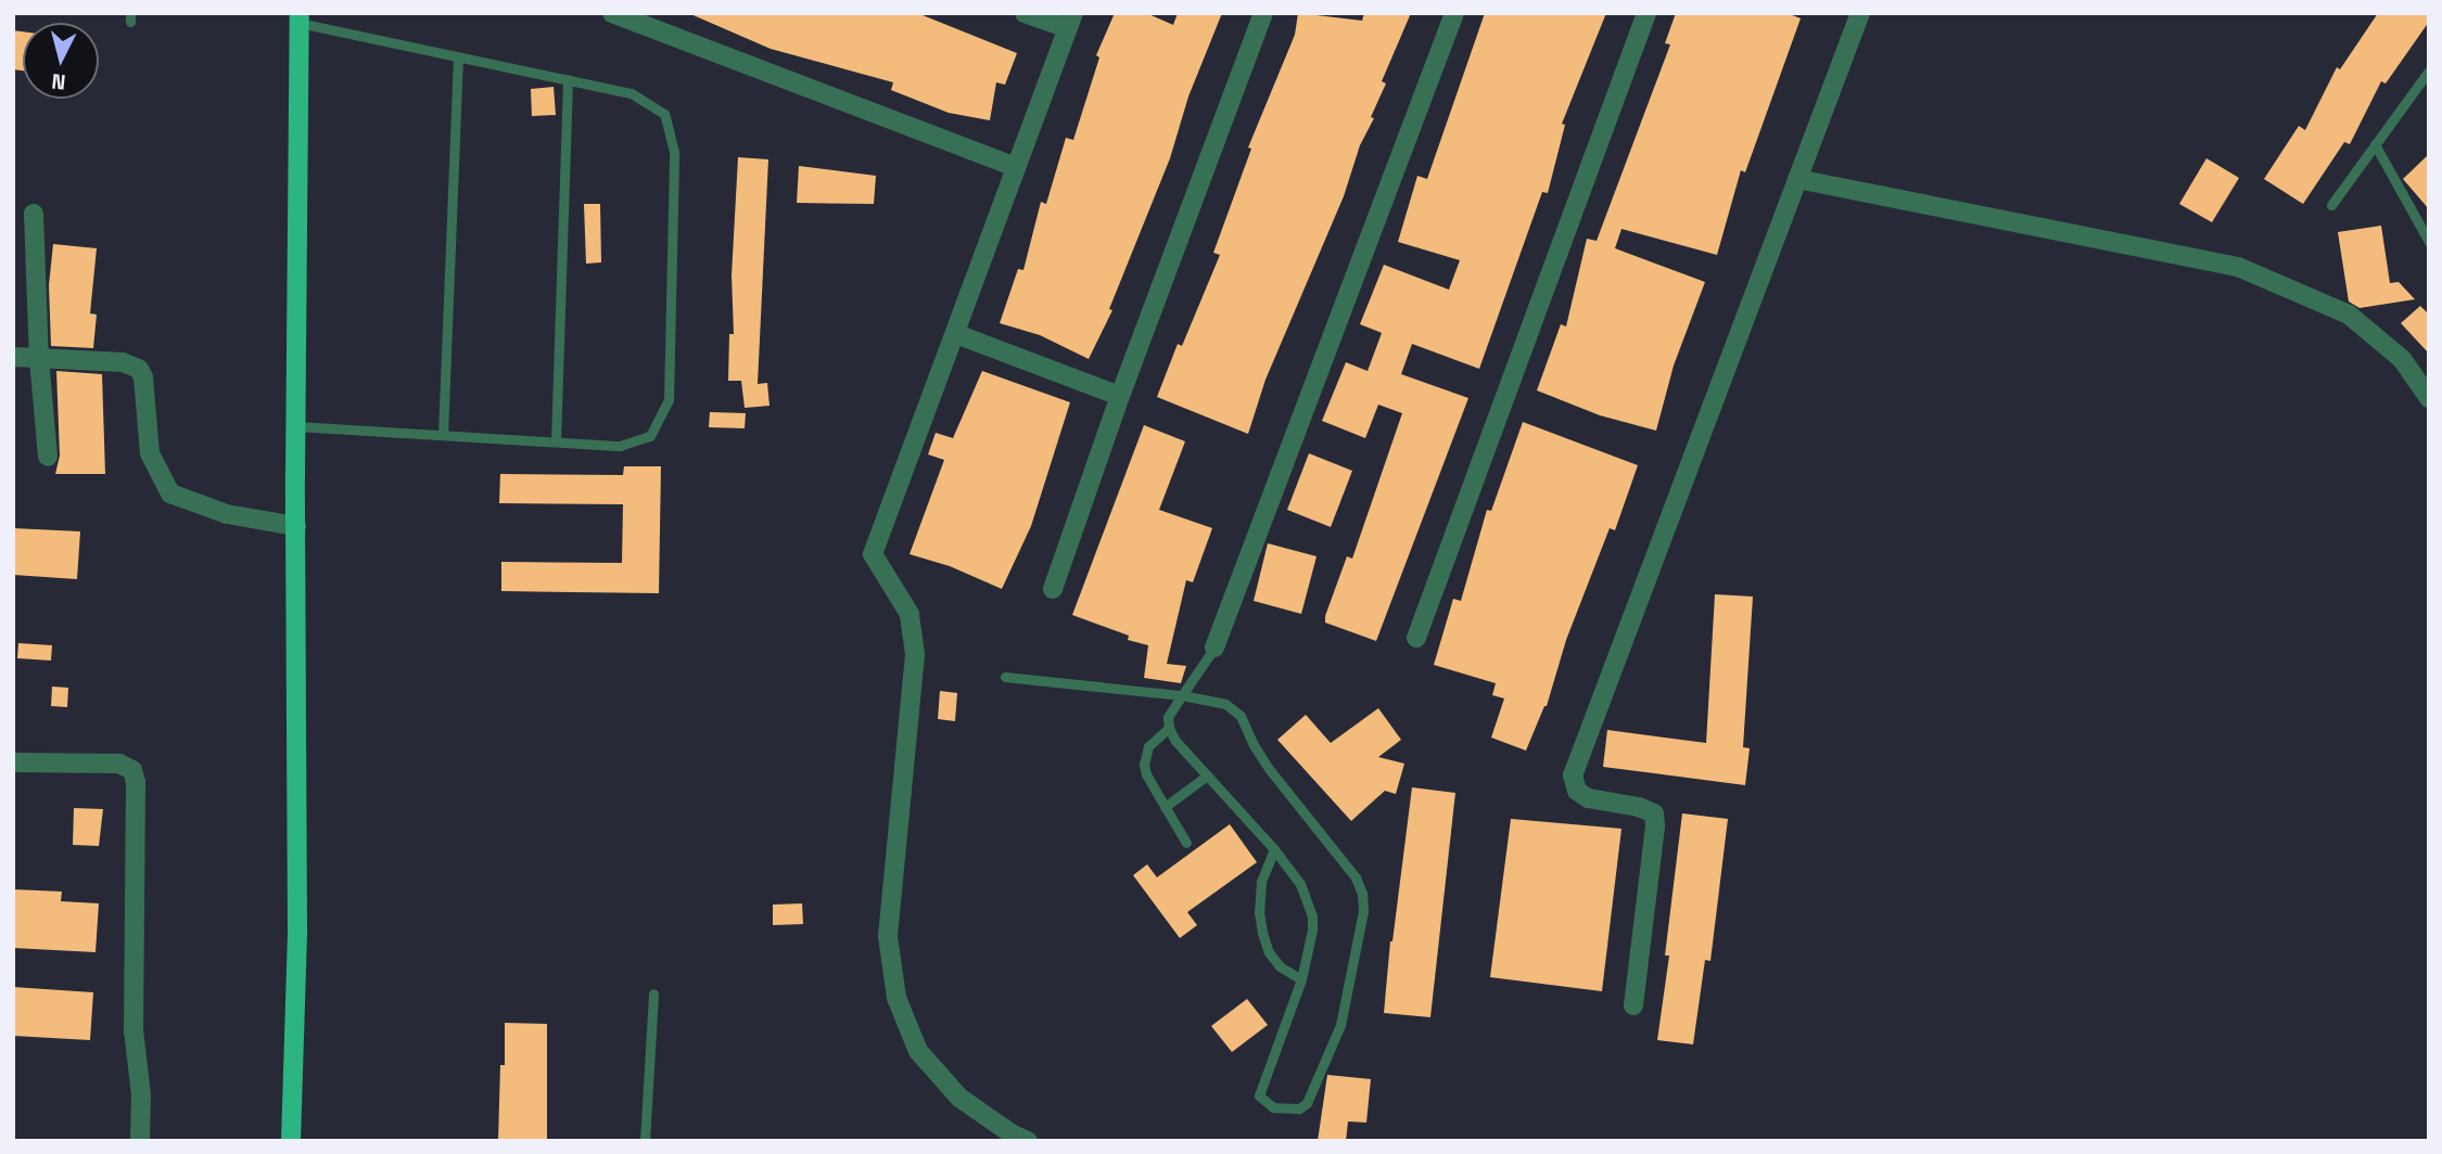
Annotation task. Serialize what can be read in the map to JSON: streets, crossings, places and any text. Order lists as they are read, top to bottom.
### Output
{
  "north": "bottom"
}
